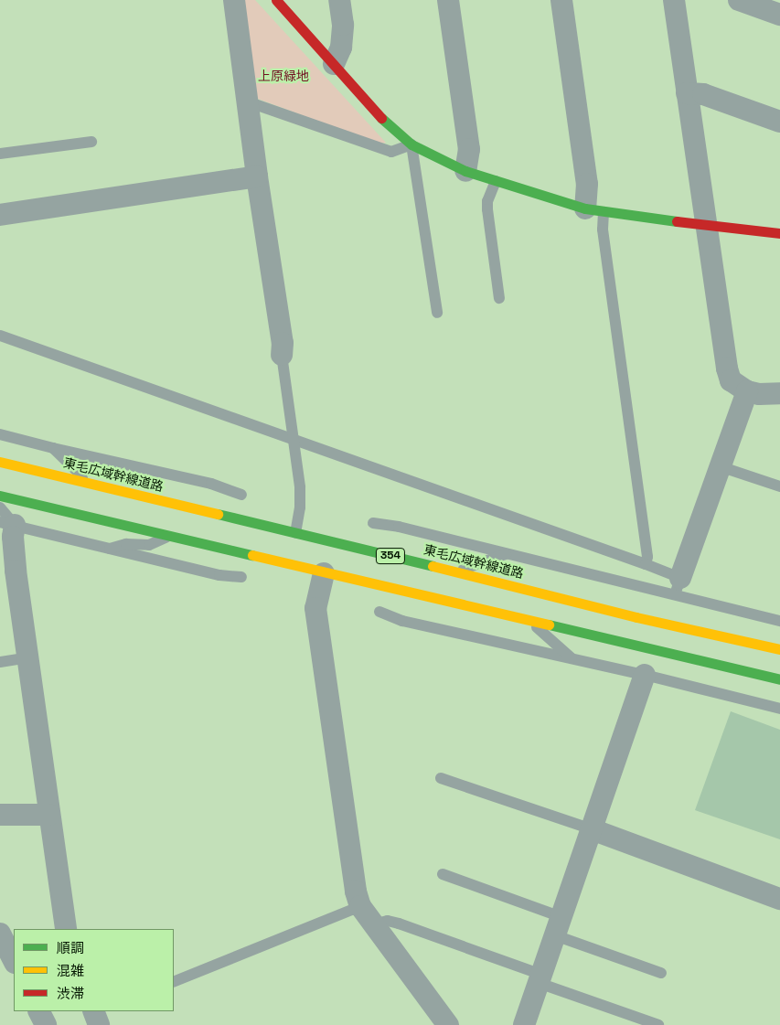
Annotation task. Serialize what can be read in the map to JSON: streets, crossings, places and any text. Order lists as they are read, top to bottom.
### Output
{
  "streets": {
    "main road": ["東毛広域幹線道路", "354"]
  },
  "parks": ["上原緑地"],
  "legend": ["順調", "混雑", "渋滞"]
}
